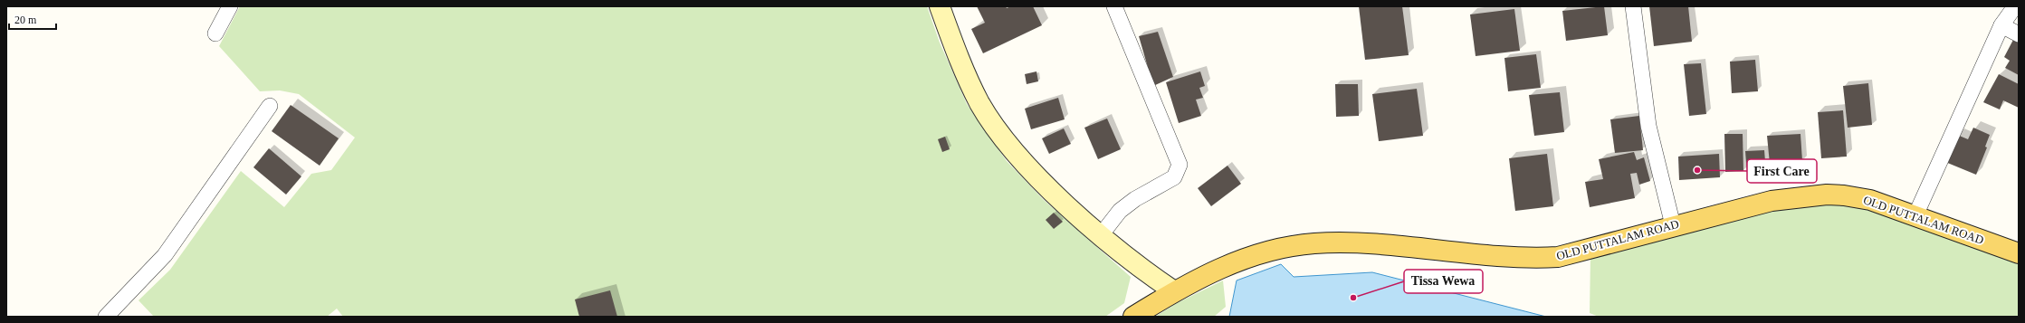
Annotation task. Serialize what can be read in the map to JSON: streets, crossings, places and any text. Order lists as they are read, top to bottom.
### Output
{
  "streets": {
    "main road": ["OLD PUTTALAM ROAD"]
  },
  "places": ["First Care", "Tissa Wewa"],
  "scale_bar": "20 m"
}
